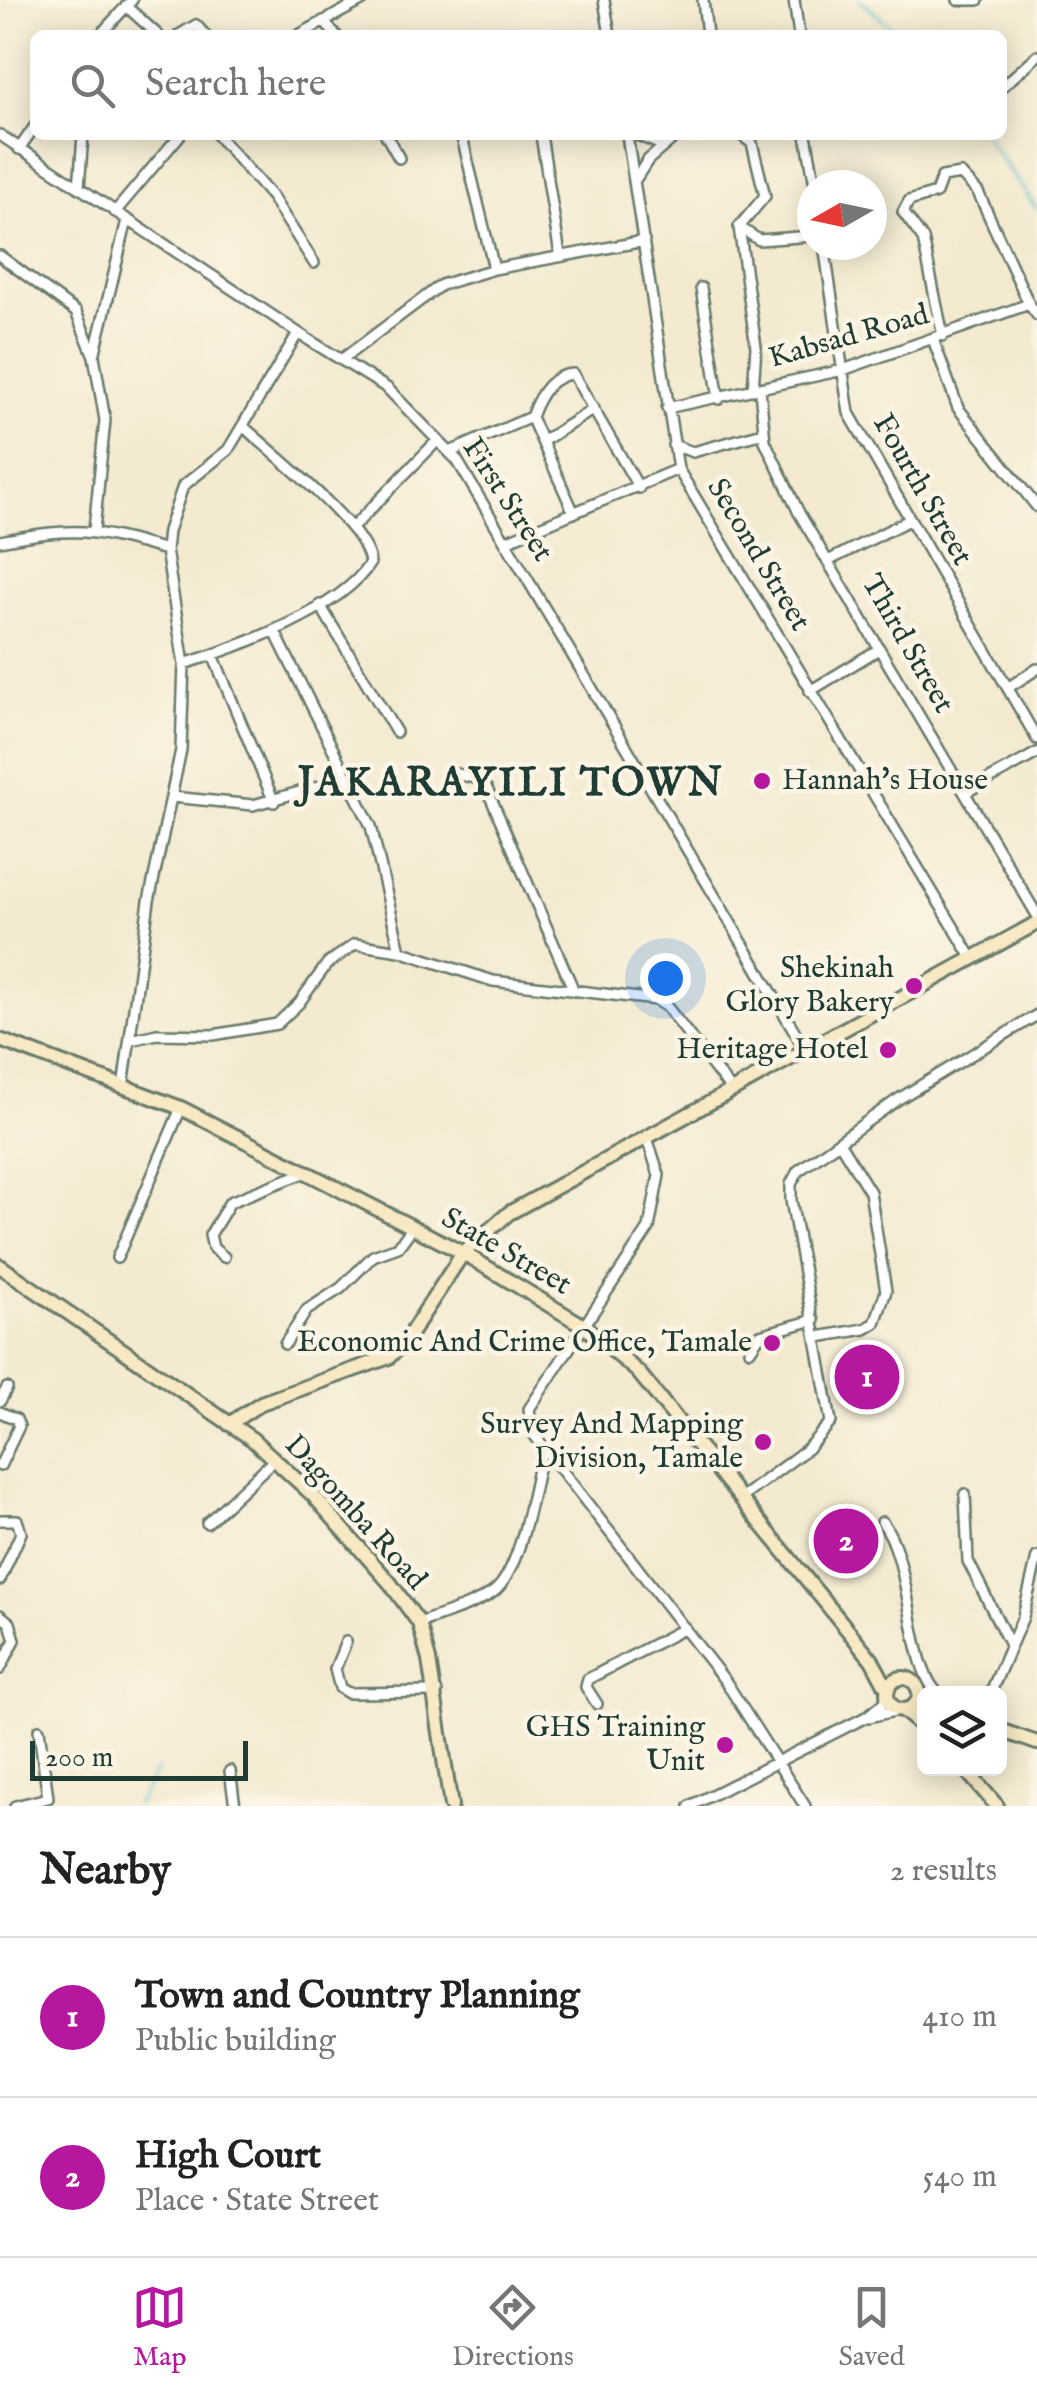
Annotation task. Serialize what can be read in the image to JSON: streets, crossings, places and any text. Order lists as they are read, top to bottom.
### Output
{
  "streets": {
    "street": [
      "Kabsad Road",
      "Fourth Street",
      "First Street",
      "Second Street",
      "Third Street",
      "State Street",
      "Dagomba Road"
    ]
  },
  "crossings": [
    ["Kabsad Road", "Fourth Street"],
    ["Kabsad Road", "Second Street"],
    ["Kabsad Road", "Third Street"]
  ],
  "districts": ["JAKARAYILI TOWN"],
  "places": [
    "Hannah's House",
    "Shekinah Glory Bakery",
    "Heritage Hotel",
    "Economic And Crime Office, Tamale",
    "Survey And Mapping Division, Tamale",
    "GHS Training Unit"
  ],
  "scale_bar": "200 m",
  "north": "left",
  "page": {
    "search": "Search here",
    "pins": ["1", "2"],
    "scale": "200 m",
    "heading": ["Nearby", "2 results"],
    "list": [
      {
        "mark": "1",
        "name": "Town and Country Planning",
        "note": "Public building",
        "value": "410 m"
      },
      {
        "mark": "2",
        "name": "High Court",
        "note": "Place · State Street",
        "value": "540 m"
      }
    ],
    "nav": ["Map", "Directions", "Saved"]
  }
}
